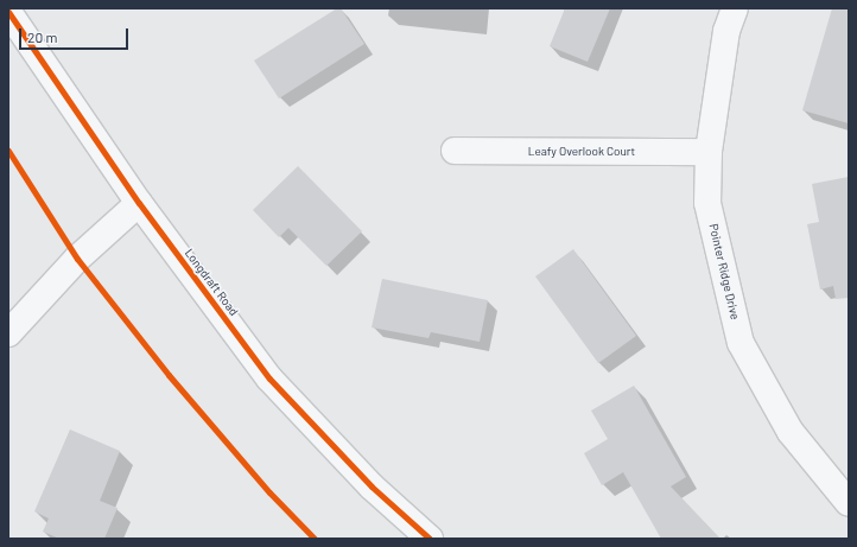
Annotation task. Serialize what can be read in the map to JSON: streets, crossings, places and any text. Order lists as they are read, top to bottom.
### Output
{
  "streets": {
    "street": ["Leafy Overlook Court", "Pointer Ridge Drive", "Longdraft Road"]
  },
  "crossings": [
    ["Leafy Overlook Court", "Pointer Ridge Drive"]
  ],
  "scale_bar": "20 m"
}
